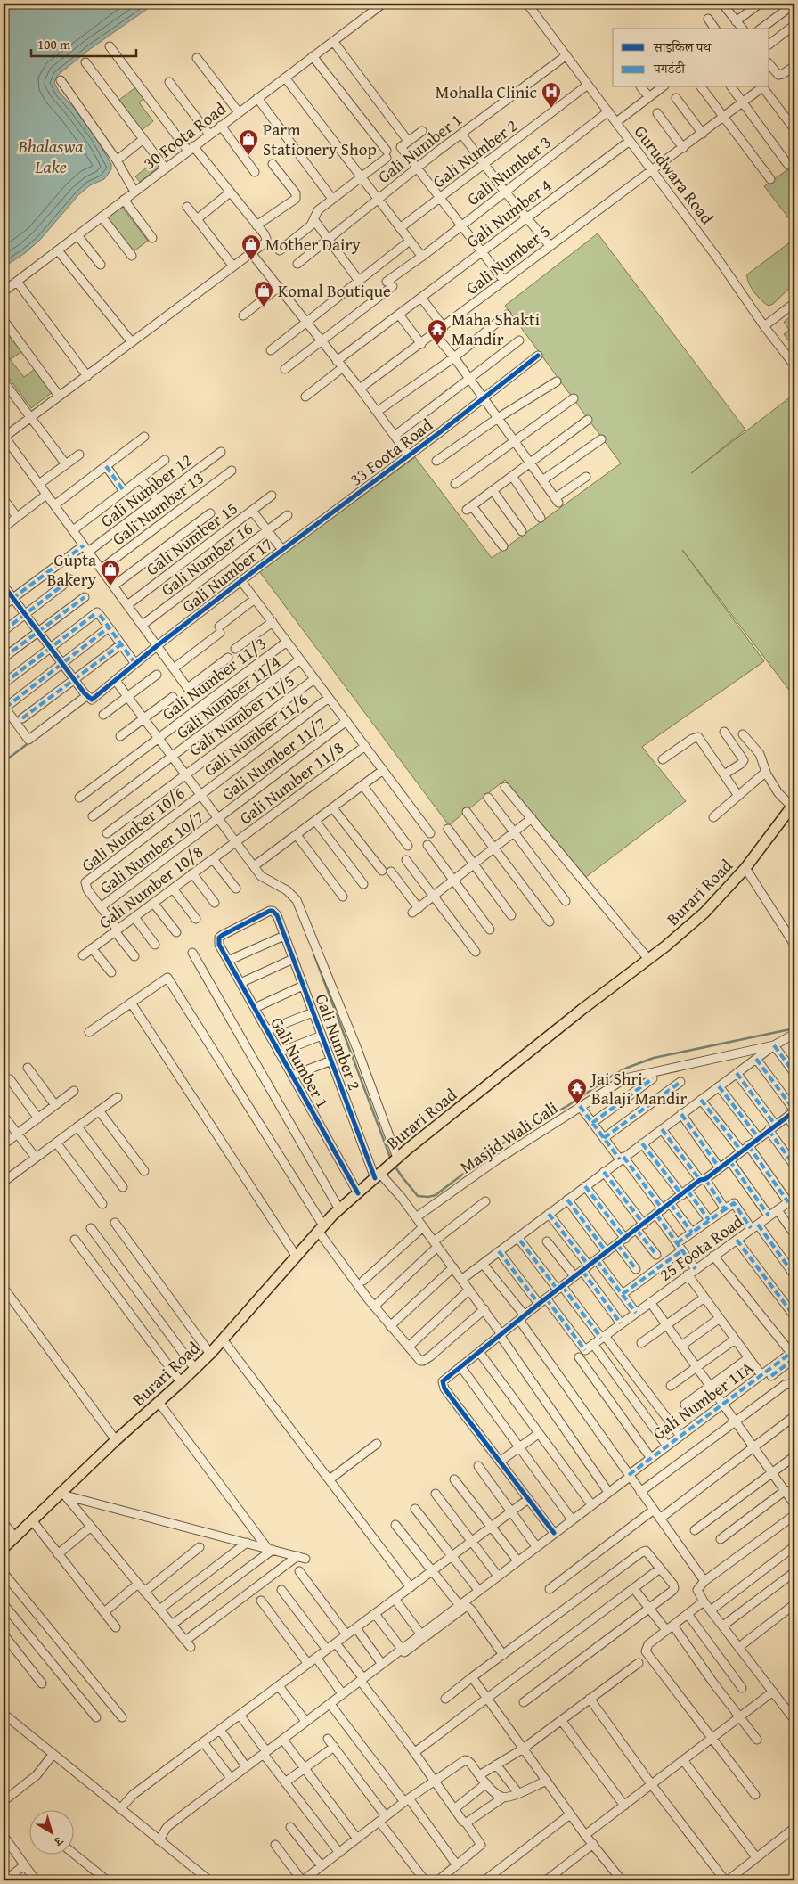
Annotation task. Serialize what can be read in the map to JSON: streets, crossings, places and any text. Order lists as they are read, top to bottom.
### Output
{
  "streets": {
    "main road": ["Burari Road"],
    "street": [
      "30 Foota Road",
      "Gali Number 1",
      "Gali Number 2",
      "Gali Number 3",
      "Gurudwara Road",
      "Gali Number 4",
      "Gali Number 5",
      "33 Foota Road",
      "Gali Number 12",
      "Gali Number 13",
      "Gali Number 15",
      "Gali Number 16",
      "Gali Number 17",
      "Gali Number 11/3",
      "Gali Number 11/4",
      "Gali Number 11/5",
      "Gali Number 11/6",
      "Gali Number 11/7",
      "Gali Number 11/8",
      "Gali Number 10/6",
      "Gali Number 10/7",
      "Gali Number 10/8",
      "Masjid Wali Gali",
      "25 Foota Road",
      "Gali Number 11A"
    ]
  },
  "crossings": [
    ["30 Foota Road", "Gali Number 1"],
    ["Gali Number 1", "Gali Number 2"],
    ["Gali Number 1", "Gurudwara Road"],
    ["Gali Number 1", "Burari Road"],
    ["Gali Number 2", "Gurudwara Road"],
    ["Gali Number 2", "Burari Road"],
    ["Gali Number 3", "Gurudwara Road"],
    ["Gurudwara Road", "Gali Number 4"],
    ["Gurudwara Road", "Gali Number 5"],
    ["33 Foota Road", "Gali Number 17"],
    ["Gali Number 11/6", "Gali Number 10/6"],
    ["Gali Number 11/7", "Gali Number 10/7"],
    ["Gali Number 11/8", "Gali Number 10/8"],
    ["Gali Number 10/6", "Gali Number 10/7"],
    ["Gali Number 10/6", "Gali Number 10/8"]
  ],
  "water": ["Bhalaswa Lake"],
  "places": {
    "hospital": ["Mohalla Clinic"],
    "shop": [
      "Parm Stationery Shop",
      "Mother Dairy",
      "Komal Boutique",
      "Gupta Bakery"
    ],
    "temple": ["Maha Shakti Mandir", "Jai Shri Balaji Mandir"]
  },
  "legend": ["साइकिल पथ", "पगडंडी"],
  "scale_bar": "100 m",
  "north": "bottom right"
}
